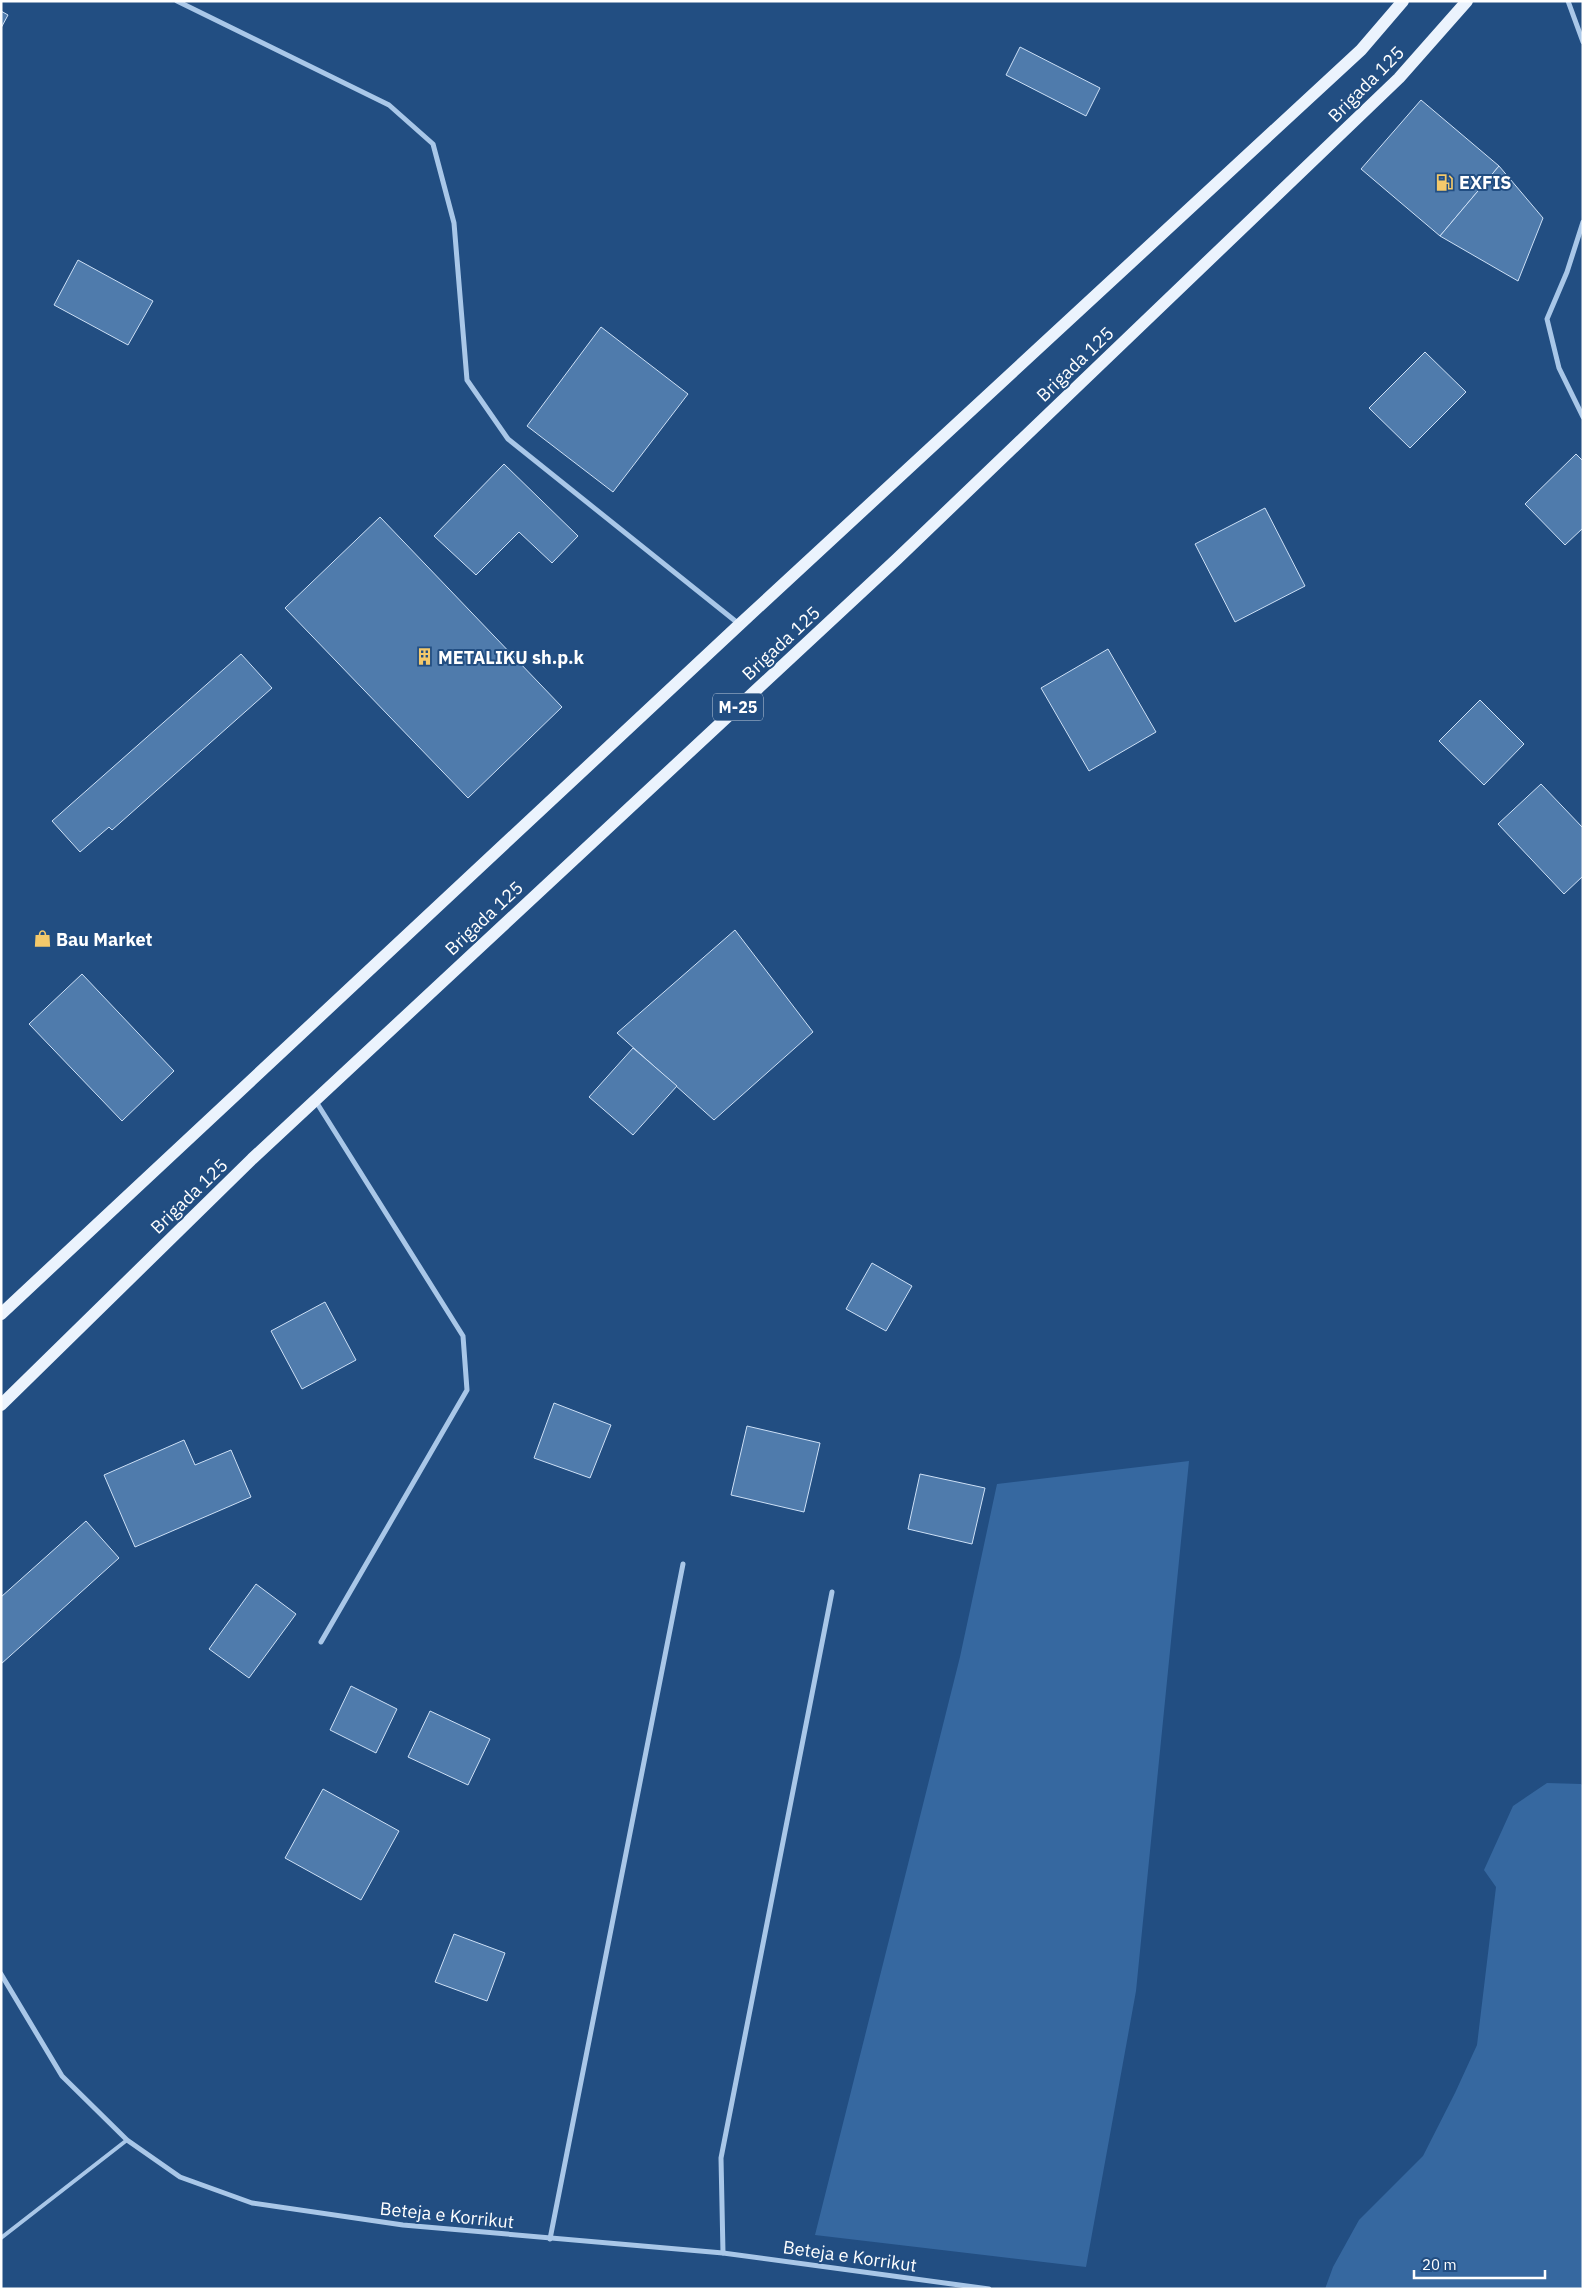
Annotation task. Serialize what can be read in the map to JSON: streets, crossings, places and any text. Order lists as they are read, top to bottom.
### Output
{
  "streets": {
    "main road": ["Brigada 125", "M-25"],
    "street": ["Beteja e Korrikut"]
  },
  "places": {
    "fuel station": ["EXFIS"],
    "building": ["METALIKU sh.p.k"],
    "shop": ["Bau Market"]
  },
  "scale_bar": "20 m"
}
